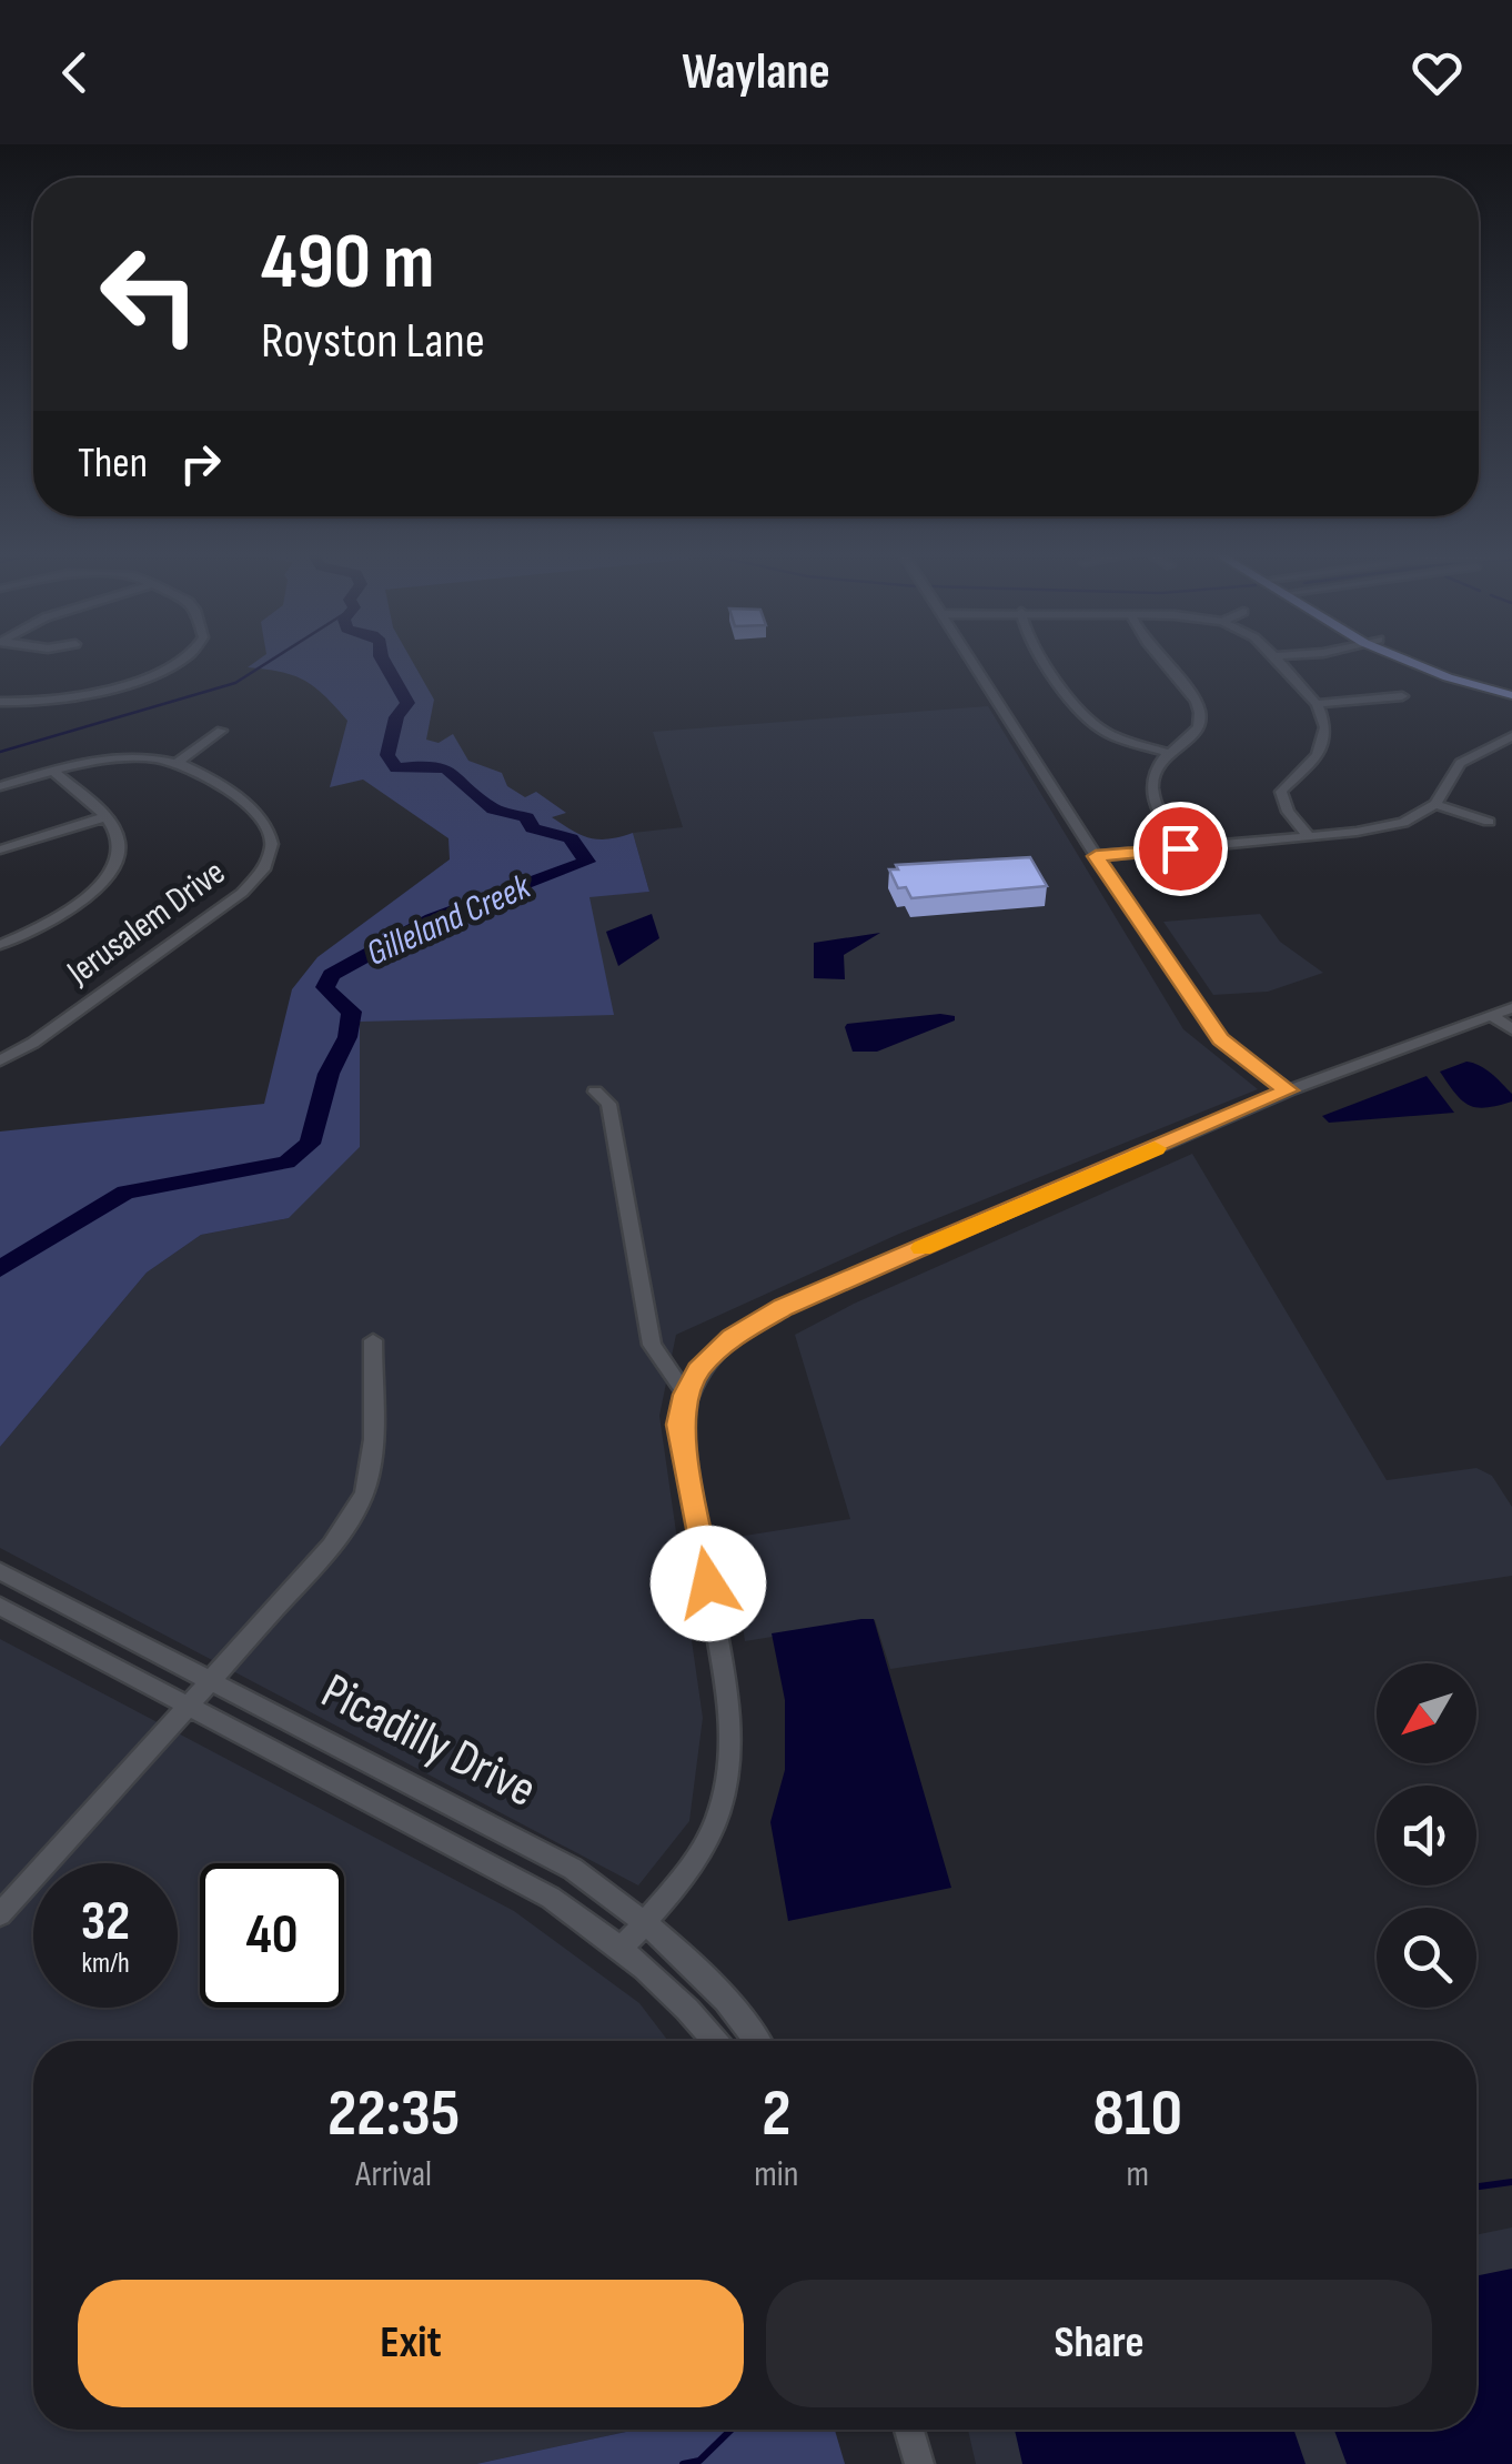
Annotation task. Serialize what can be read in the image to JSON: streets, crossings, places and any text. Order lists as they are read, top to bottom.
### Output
{
  "streets": {
    "street": ["Jerusalem Drive", "Picadilly Drive"]
  },
  "water": ["Gilleland Creek"],
  "north": "bottom left",
  "page": {
    "header": "Waylane",
    "turn": ["490 m", "Royston Lane"],
    "then": "Then",
    "speed": "32 km/h",
    "limit": "40",
    "eta": [
      "22:35",
      "Arrival",
      "2",
      "min",
      "810",
      "m"
    ],
    "buttons": ["Exit", "Share"]
  }
}
